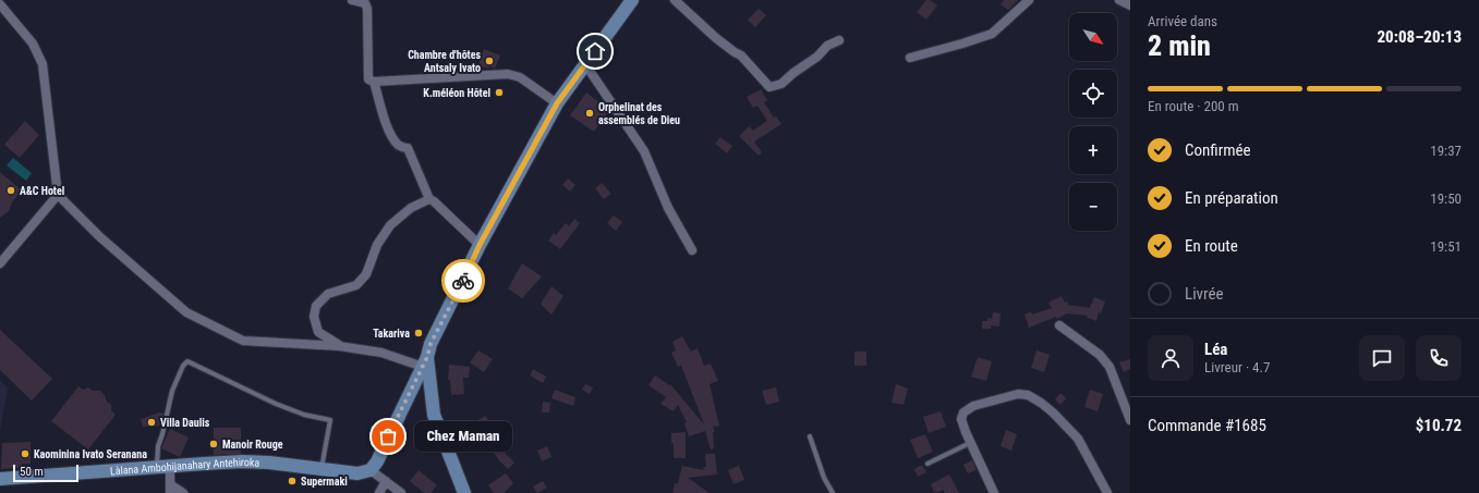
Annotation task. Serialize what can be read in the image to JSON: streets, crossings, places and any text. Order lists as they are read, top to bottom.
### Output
{
  "streets": {
    "street": ["Làlana Ambohijanahary Antehiroka"]
  },
  "places": [
    "Chambre d'hôtes Antsaly Ivato",
    "K.méléon Hôtel",
    "Orphelinat des assemblés de Dieu",
    "A&C Hotel",
    "Takariva",
    "Villa Daulis",
    "Chez Maman",
    "Manoir Rouge",
    "Kaominina Ivato Seranana",
    "Supermaki"
  ],
  "scale_bar": "50 m",
  "north": "bottom right",
  "page": {
    "heading": ["2 min", "Arrivée dans", "20:08–20:13"],
    "panel": [
      "Léa",
      "Livreur · 4.7",
      "Commande #1685",
      "$10.72"
    ],
    "map_buttons": ["+", "−"],
    "bar": "En route · 200 m",
    "list": [
      ["Confirmée", "19:37"],
      ["En préparation", "19:50"],
      ["En route", "19:51"],
      "Livrée"
    ],
    "bubble": "Chez Maman",
    "scale": "50 m"
  }
}
